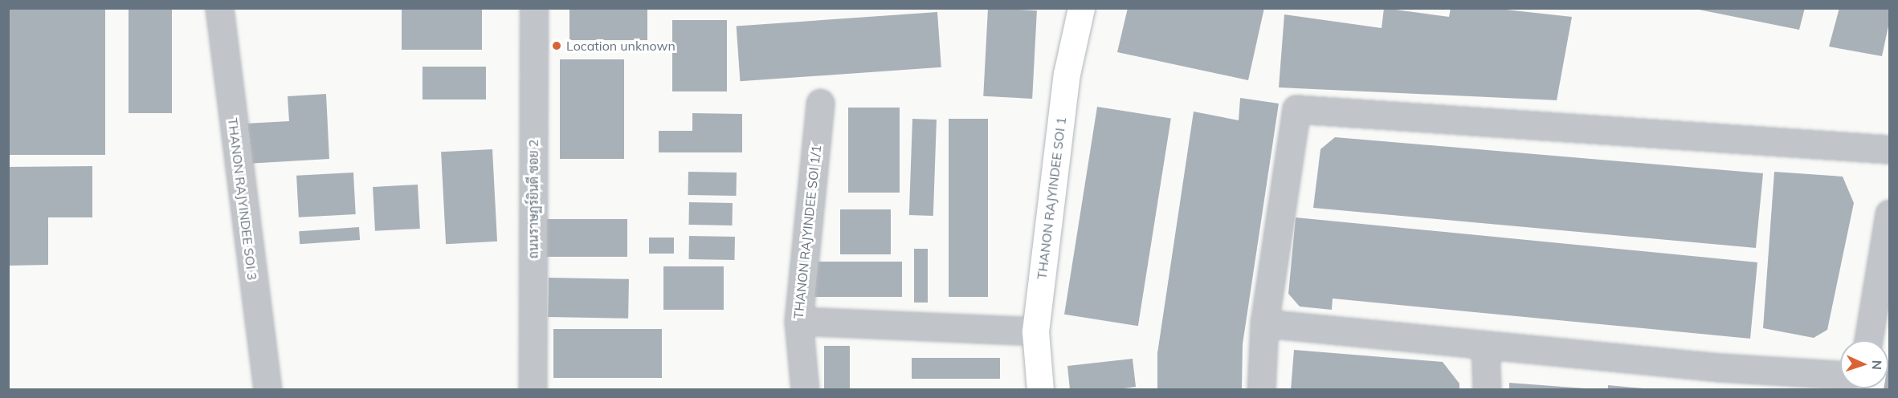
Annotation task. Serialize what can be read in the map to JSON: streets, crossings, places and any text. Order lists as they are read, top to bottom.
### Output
{
  "streets": {
    "street": [
      "THANON RAJYINDEE SOI 1",
      "THANON RAJYINDEE SOI 3",
      "ถนนราษฏร์ยินดี ซอย 2",
      "THANON RAJYINDEE SOI 1/1"
    ]
  },
  "places": ["Location unknown"],
  "north": "right"
}
